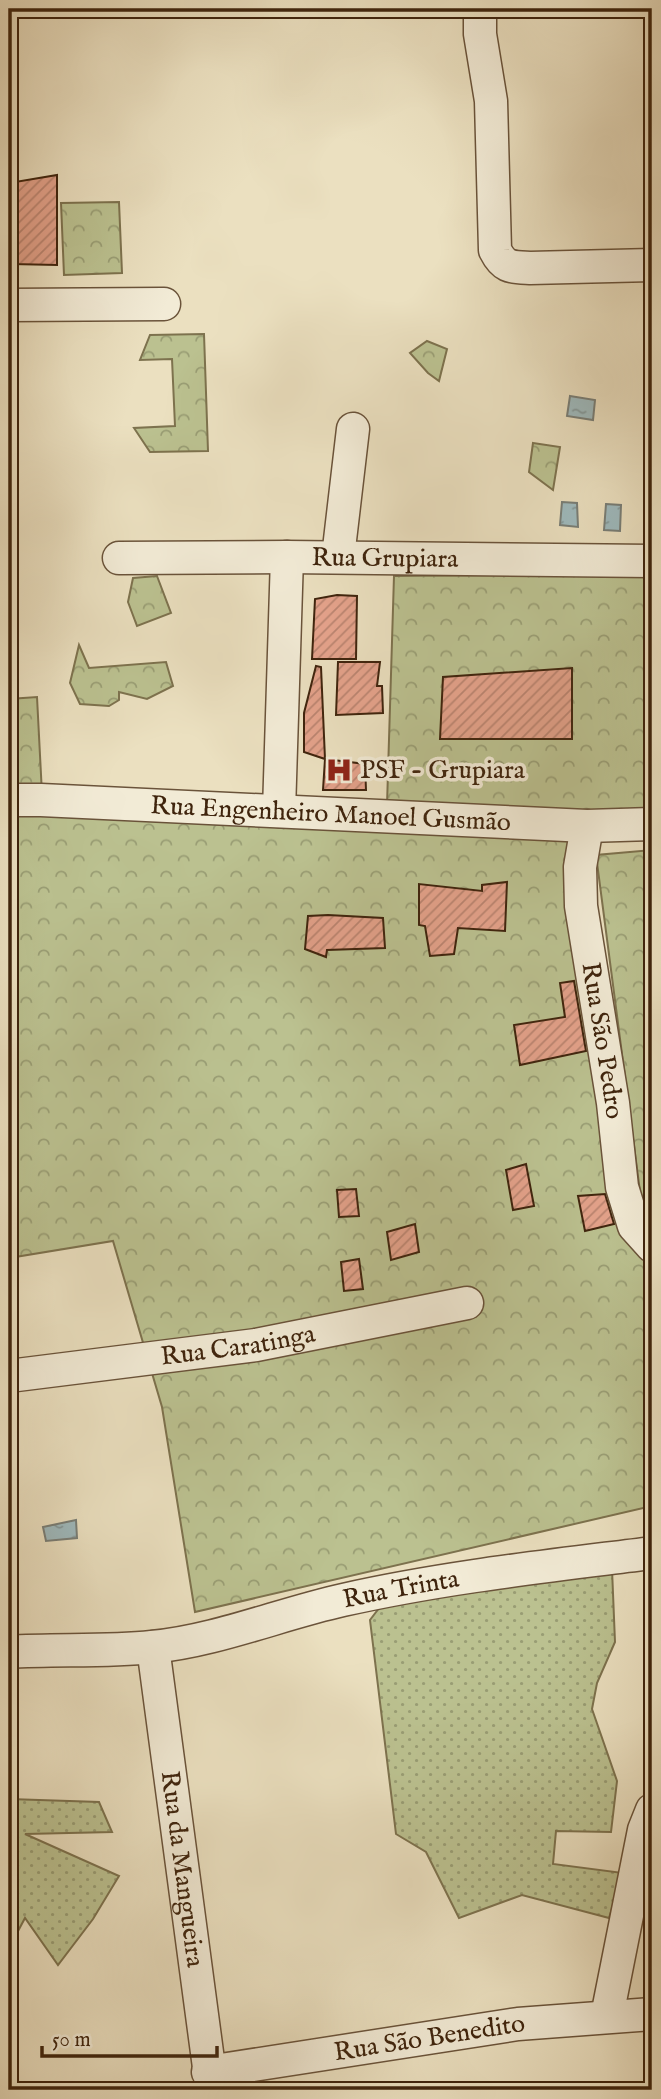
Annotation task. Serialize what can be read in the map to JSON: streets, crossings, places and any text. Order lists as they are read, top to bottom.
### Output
{
  "streets": {
    "street": [
      "Rua Grupiara",
      "Rua Engenheiro Manoel Gusmão",
      "Rua São Pedro",
      "Rua Caratinga",
      "Rua Trinta",
      "Rua da Mangueira",
      "Rua São Benedito"
    ]
  },
  "crossings": [
    ["Rua Engenheiro Manoel Gusmão", "Rua São Pedro"],
    ["Rua Trinta", "Rua da Mangueira"],
    ["Rua da Mangueira", "Rua São Benedito"]
  ],
  "places": {
    "hospital": ["PSF - Grupiara"]
  },
  "scale_bar": "50 m"
}
